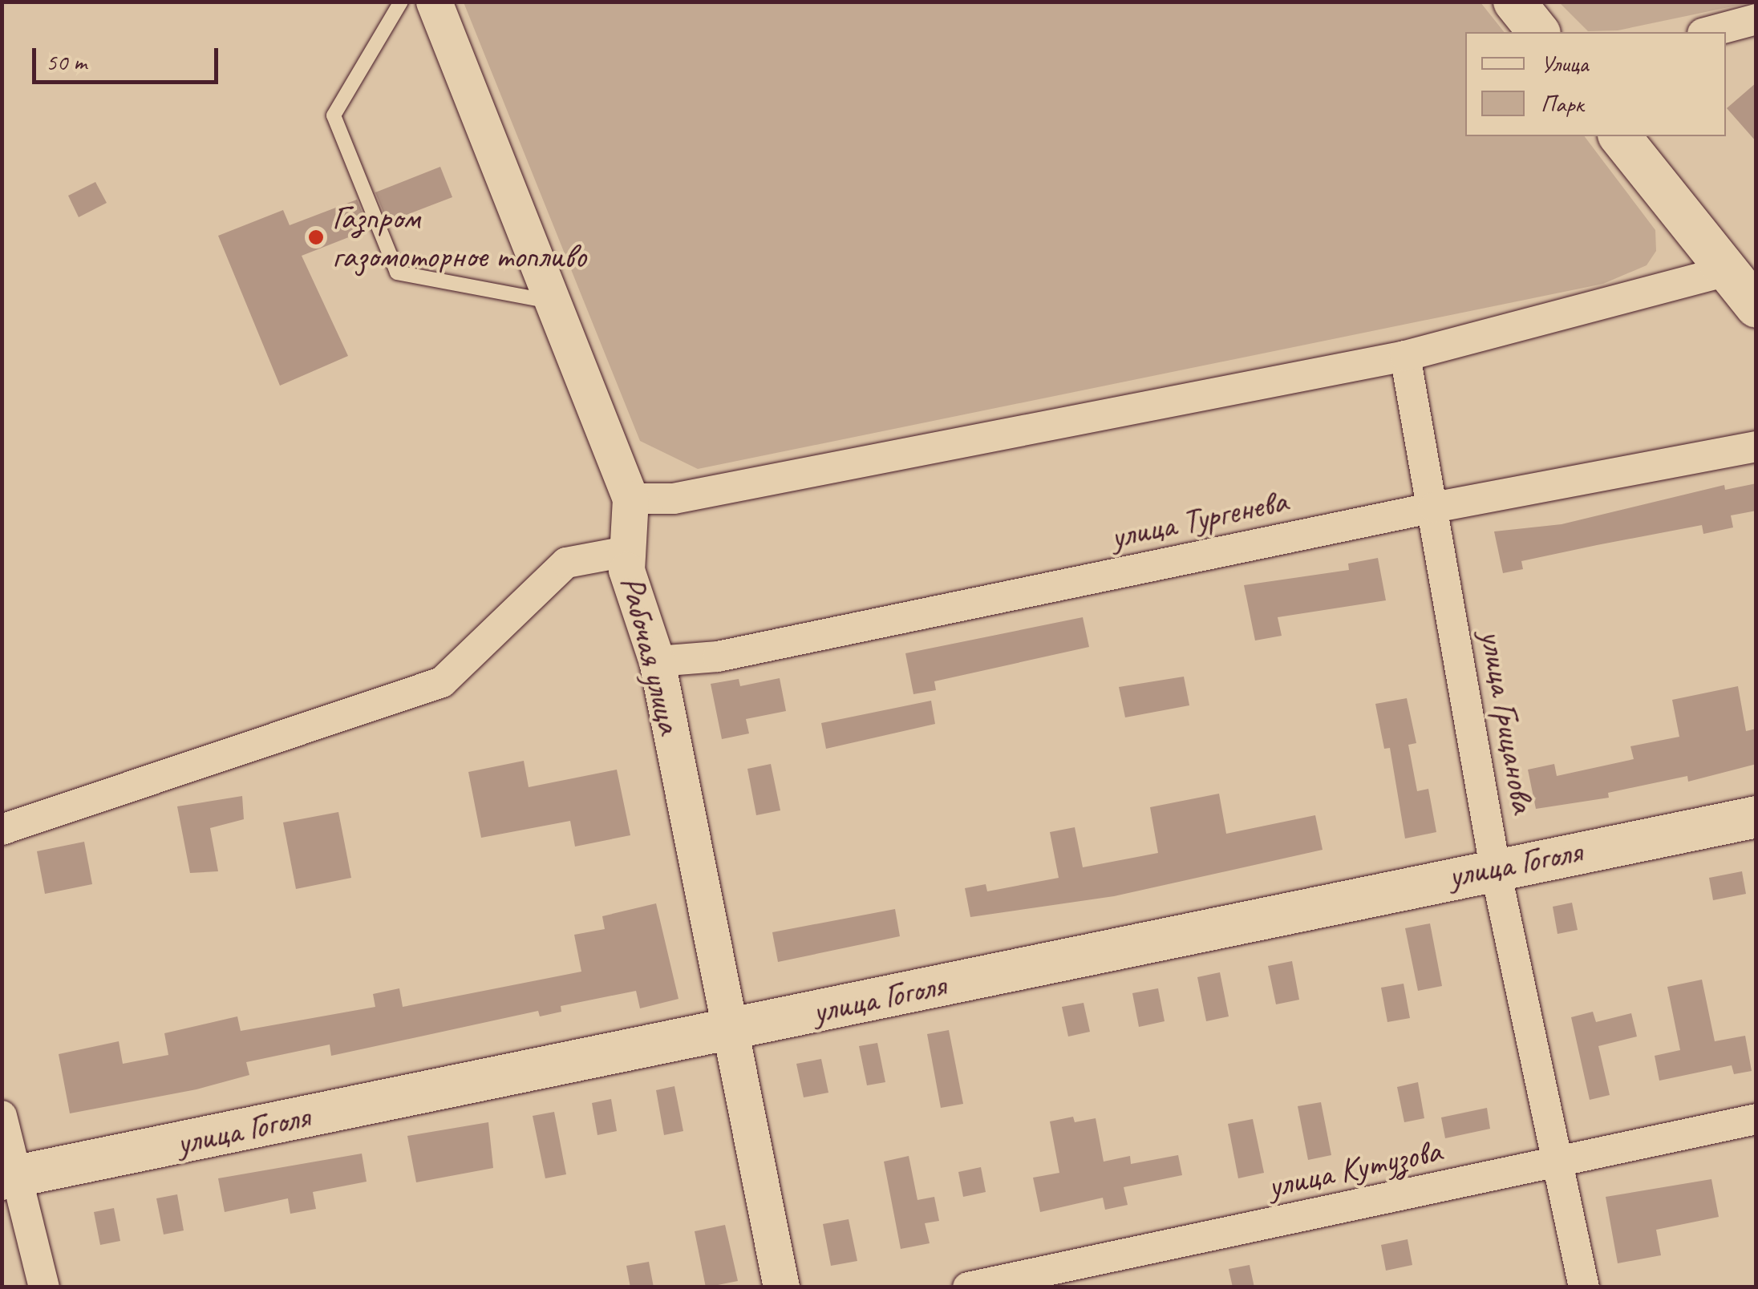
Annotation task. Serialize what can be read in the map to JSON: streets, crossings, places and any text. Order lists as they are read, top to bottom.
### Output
{
  "streets": {
    "main road": ["улица Гоголя"],
    "street": [
      "улица Тургенева",
      "Рабочая улица",
      "улица Грицанова",
      "улица Кутузова"
    ]
  },
  "crossings": [
    ["улица Тургенева", "Рабочая улица"],
    ["улица Тургенева", "улица Грицанова"],
    ["Рабочая улица", "улица Гоголя"],
    ["улица Грицанова", "улица Гоголя"],
    ["улица Грицанова", "улица Кутузова"]
  ],
  "places": ["Газпром газомоторное топливо"],
  "legend": ["Улица", "Парк"],
  "scale_bar": "50 m"
}
